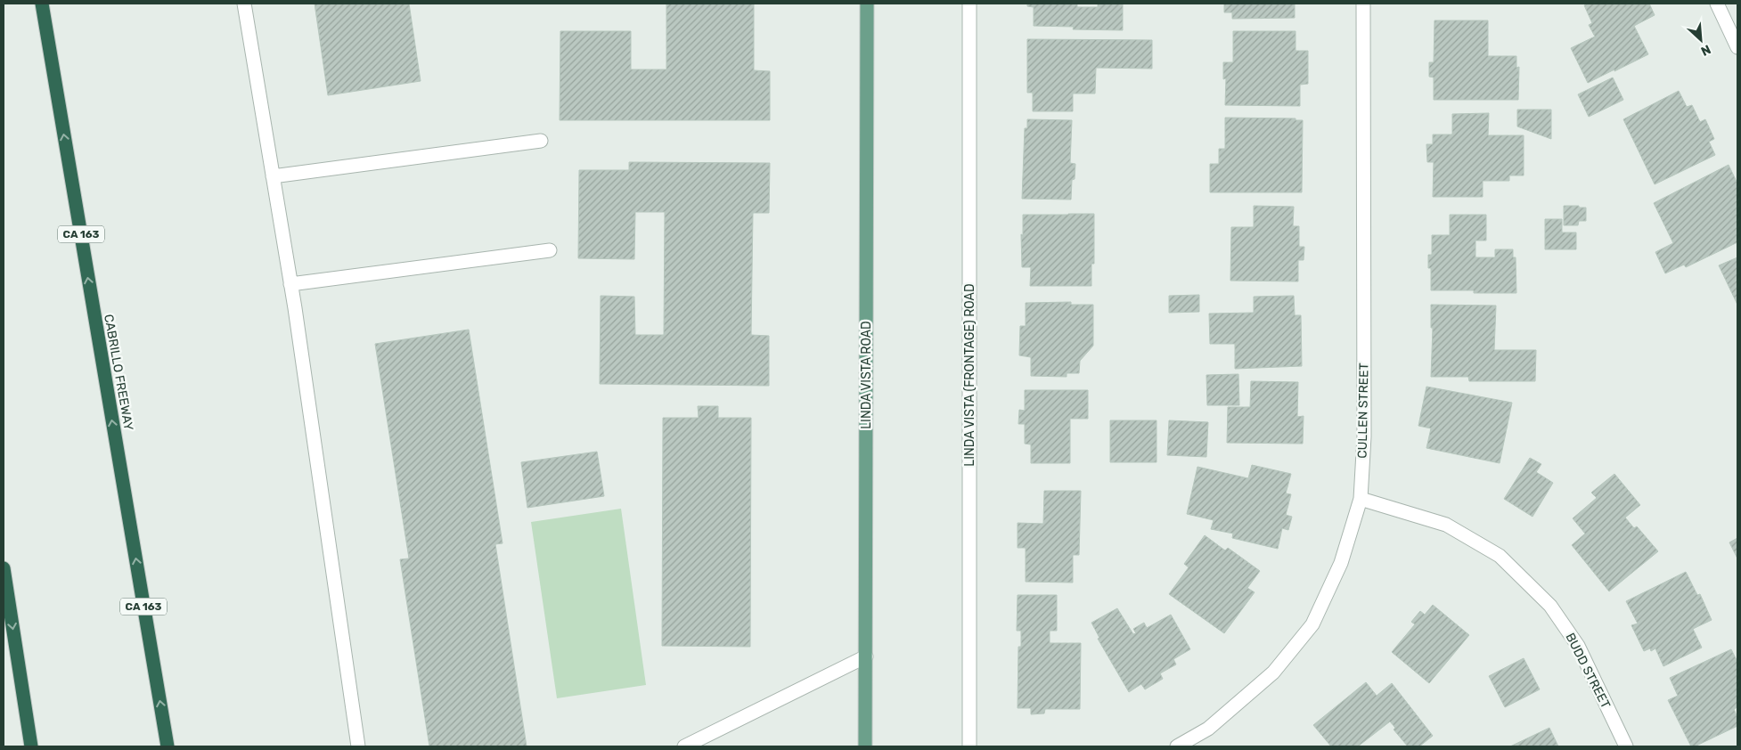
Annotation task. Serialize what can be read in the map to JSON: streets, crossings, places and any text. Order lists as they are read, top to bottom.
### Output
{
  "streets": {
    "highway": ["CA 163", "CABRILLO FREEWAY"],
    "main road": ["LINDA VISTA ROAD"],
    "street": ["LINDA VISTA (FRONTAGE) ROAD", "CULLEN STREET", "BUDD STREET"]
  },
  "crossings": [
    ["CULLEN STREET", "BUDD STREET"]
  ],
  "one_way": ["CABRILLO FREEWAY"],
  "north": "bottom right"
}
